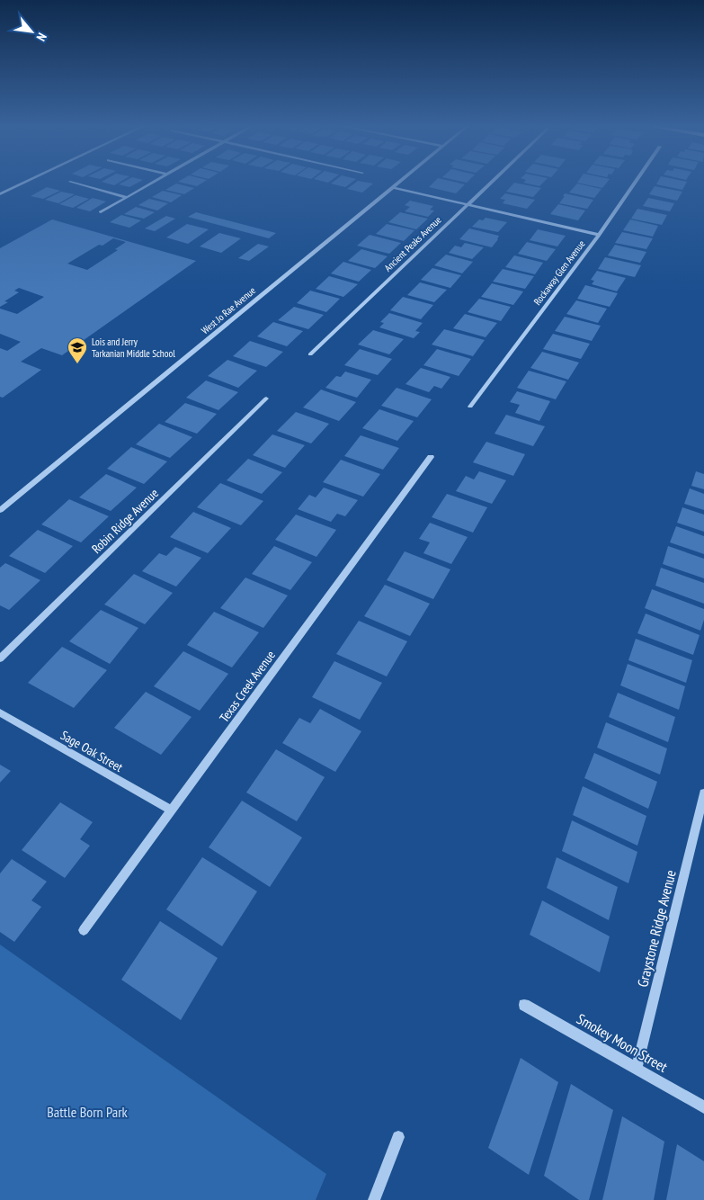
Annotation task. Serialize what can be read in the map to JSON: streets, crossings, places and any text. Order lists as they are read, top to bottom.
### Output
{
  "streets": {
    "street": [
      "Ancient Peaks Avenue",
      "Rockaway Glen Avenue",
      "West Jo Rae Avenue",
      "Robin Ridge Avenue",
      "Texas Creek Avenue",
      "Sage Oak Street",
      "Graystone Ridge Avenue",
      "Smokey Moon Street"
    ]
  },
  "crossings": [
    ["Texas Creek Avenue", "Sage Oak Street"],
    ["Graystone Ridge Avenue", "Smokey Moon Street"]
  ],
  "parks": ["Battle Born Park"],
  "places": {
    "school or university": ["Lois and Jerry Tarkanian Middle School"]
  },
  "north": "bottom right"
}
